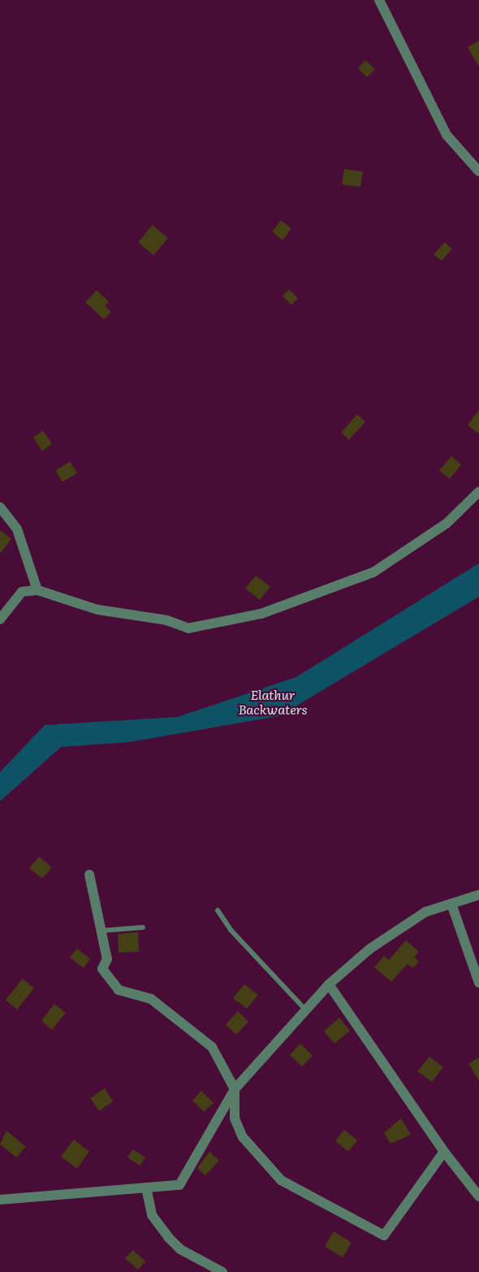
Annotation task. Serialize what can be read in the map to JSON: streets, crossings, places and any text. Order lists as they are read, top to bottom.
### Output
{
  "water": ["Elathur Backwaters"]
}
